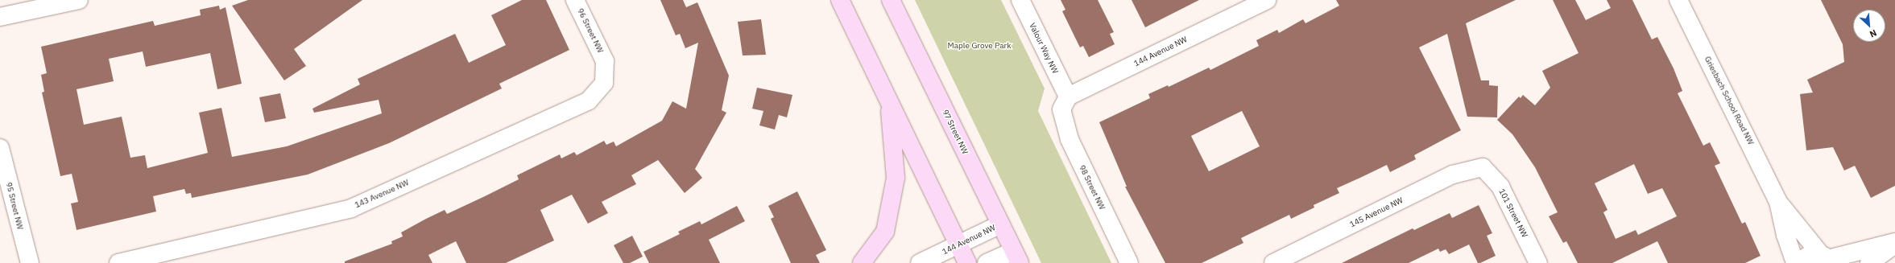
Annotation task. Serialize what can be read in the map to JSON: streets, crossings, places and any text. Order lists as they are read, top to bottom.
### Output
{
  "streets": {
    "main road": ["97 Street NW"],
    "street": [
      "96 Street NW",
      "Valour Way NW",
      "144 Avenue NW",
      "Griesbach School Road NW",
      "98 Street NW",
      "143 Avenue NW",
      "95 Street NW",
      "145 Avenue NW",
      "101 Street NW"
    ]
  },
  "crossings": [
    ["96 Street NW", "143 Avenue NW"],
    ["Valour Way NW", "144 Avenue NW"],
    ["Valour Way NW", "98 Street NW"],
    ["144 Avenue NW", "97 Street NW"],
    ["144 Avenue NW", "98 Street NW"],
    ["145 Avenue NW", "101 Street NW"]
  ],
  "parks": ["Maple Grove Park"],
  "north": "bottom right"
}
